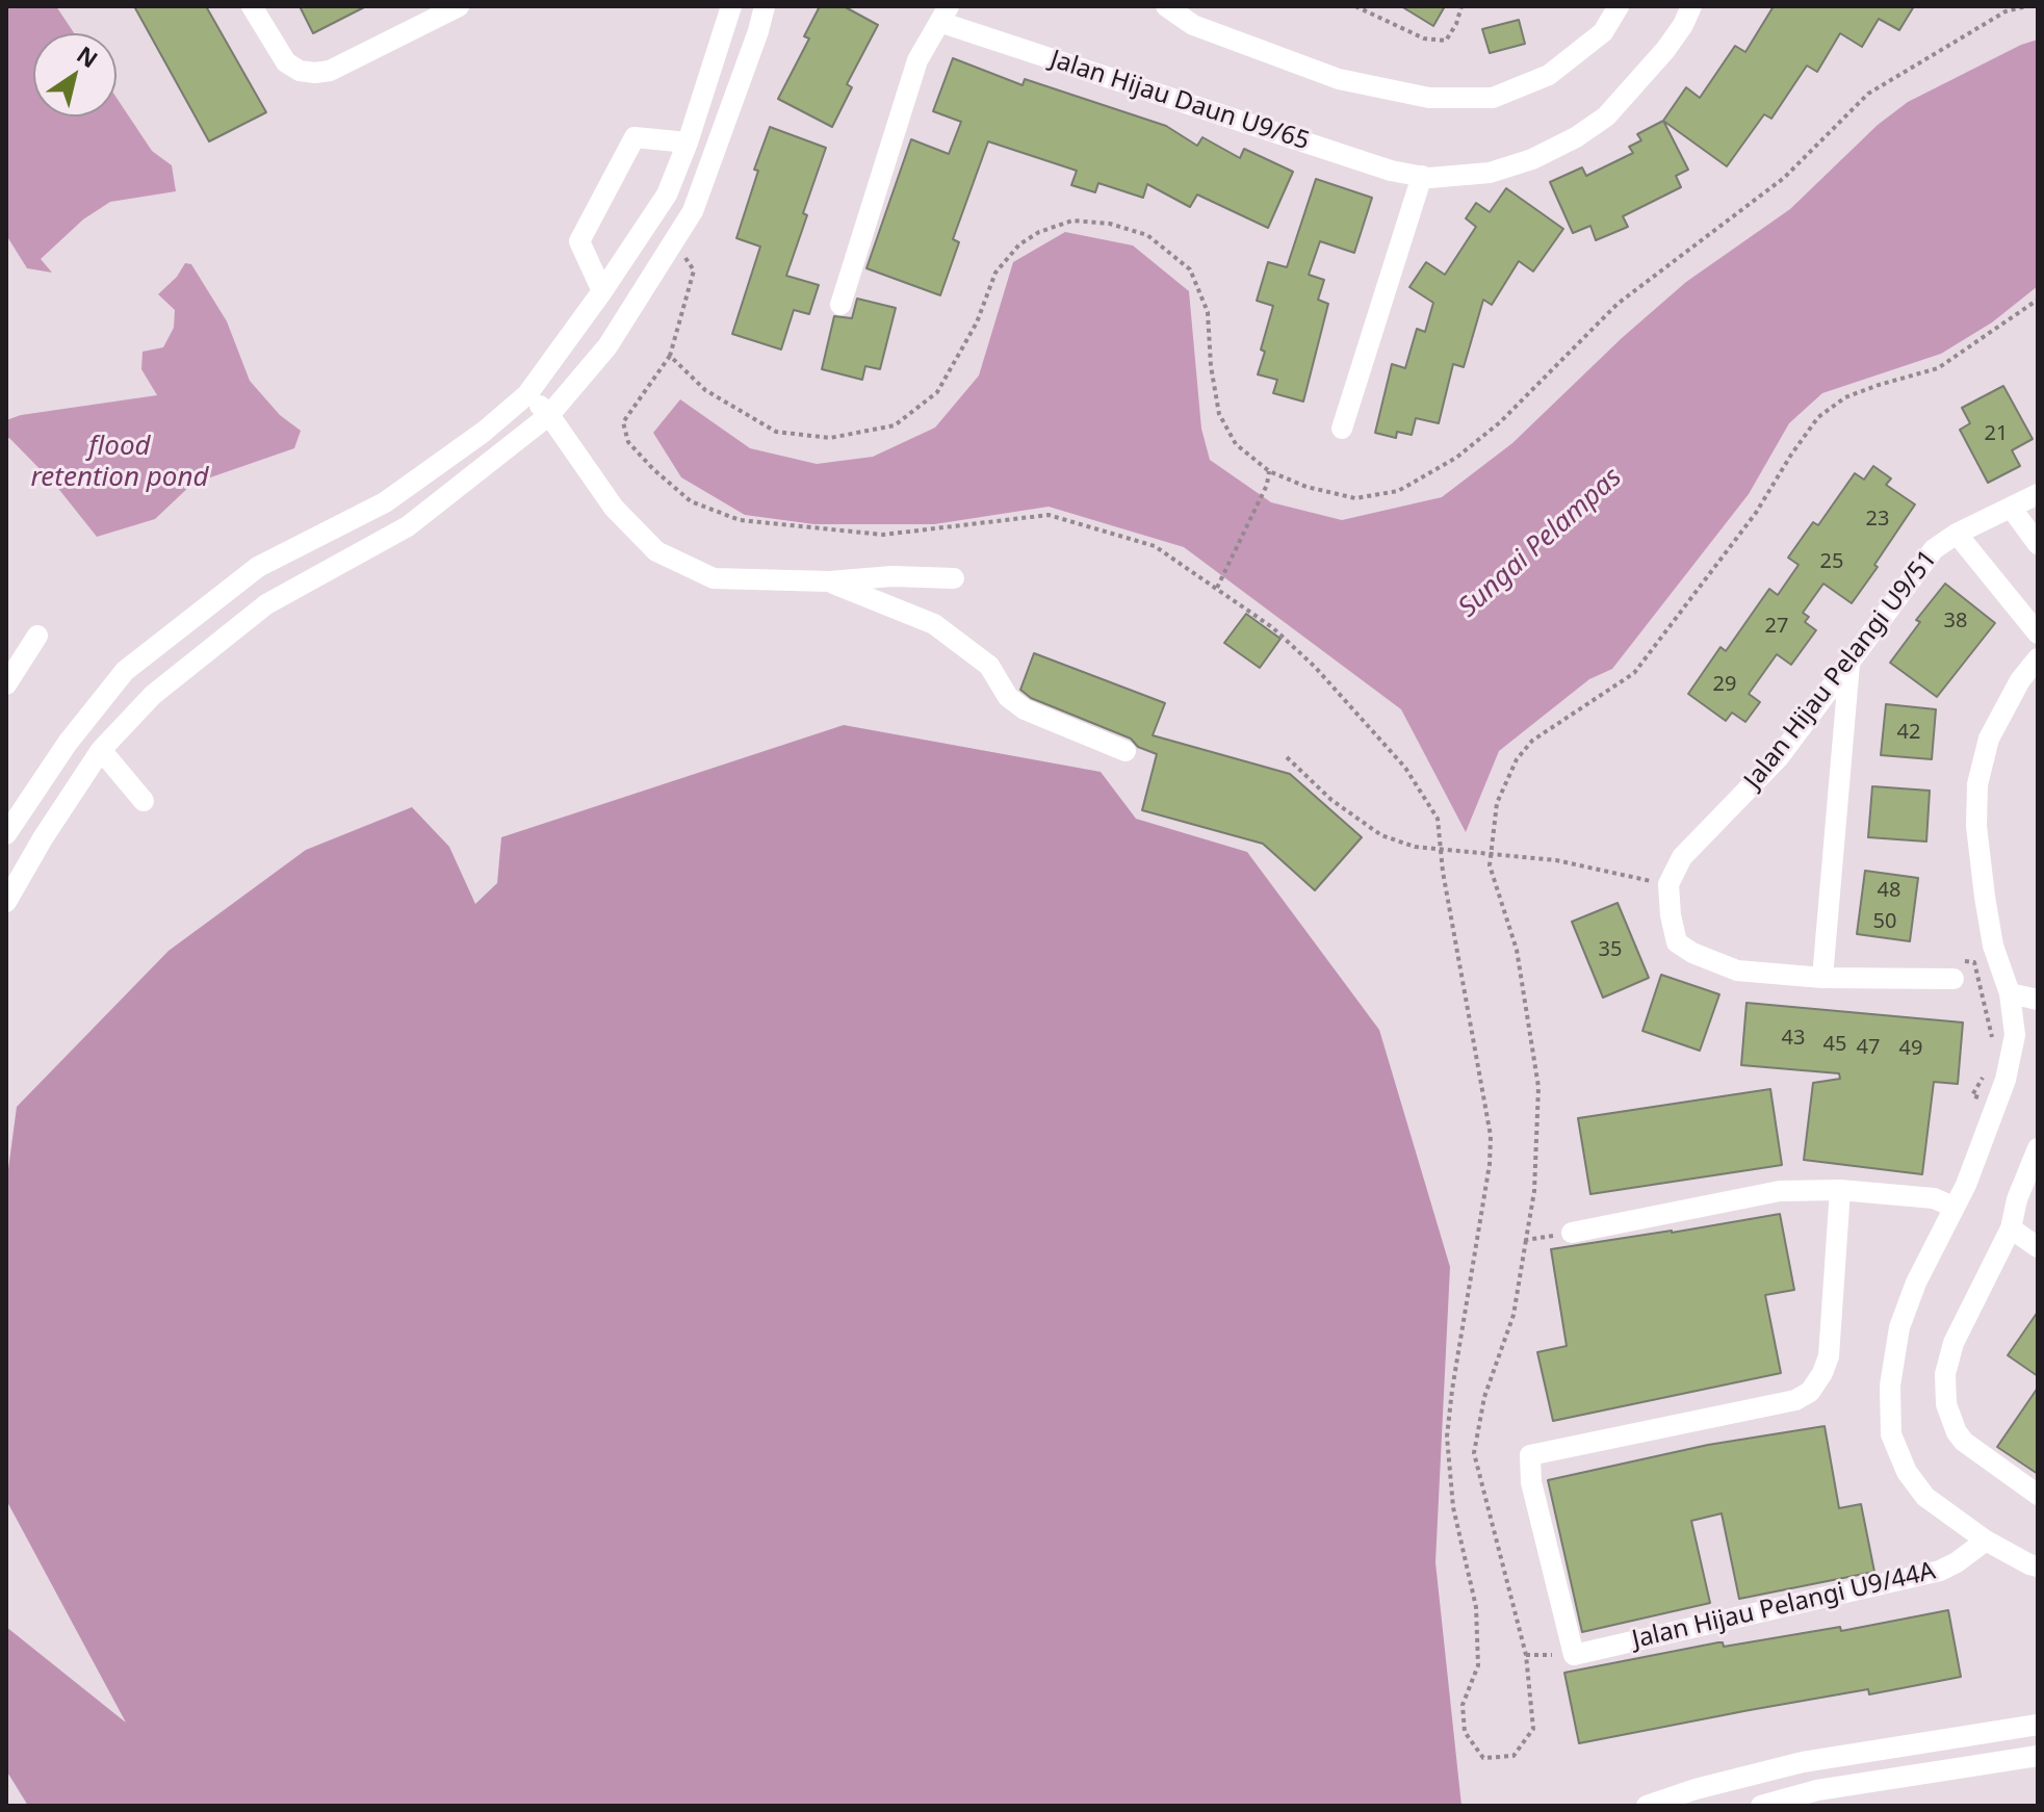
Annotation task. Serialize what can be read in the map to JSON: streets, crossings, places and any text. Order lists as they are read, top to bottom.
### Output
{
  "streets": {
    "street": ["Jalan Hijau Daun U9/65", "Jalan Hijau Pelangi U9/51", "Jalan Hijau Pelangi U9/44A"]
  },
  "water": ["flood retention pond", "Sungai Pelampas"],
  "house_numbers": [
    "21",
    "23",
    "25",
    "38",
    "27",
    "29",
    "42",
    "48",
    "50",
    "35",
    "43",
    "45",
    "47",
    "49"
  ],
  "north": "top right"
}
